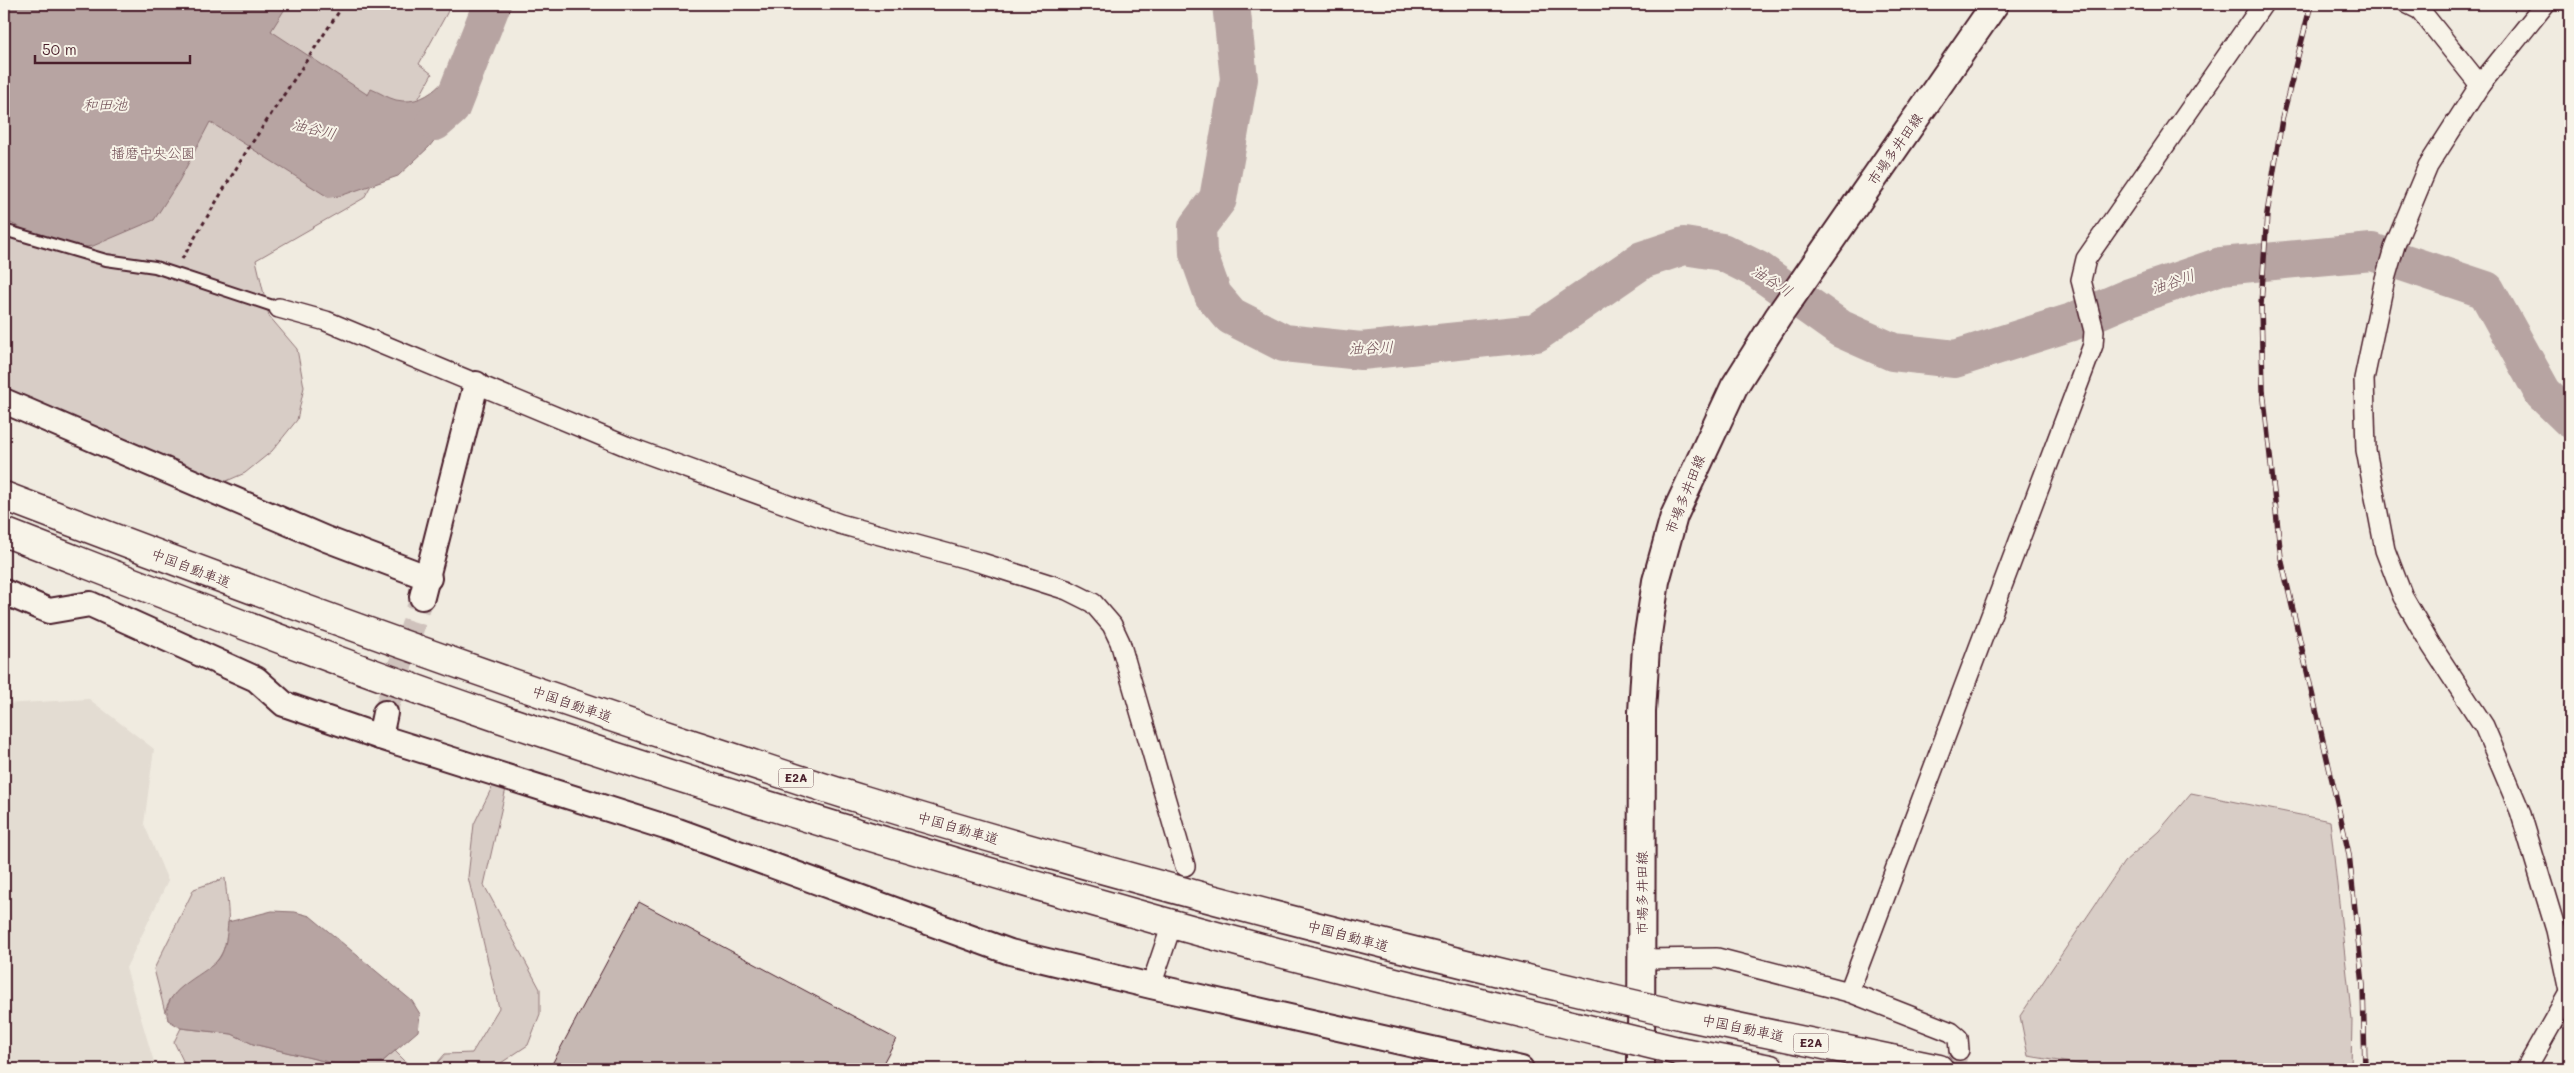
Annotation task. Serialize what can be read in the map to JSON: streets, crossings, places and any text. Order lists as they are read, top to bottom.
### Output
{
  "streets": {
    "highway": ["中国自動車道", "E2A"],
    "main road": ["市場多井田線"]
  },
  "water": ["和田池", "油谷川"],
  "parks": ["播磨中央公園"],
  "scale_bar": "50 m"
}
